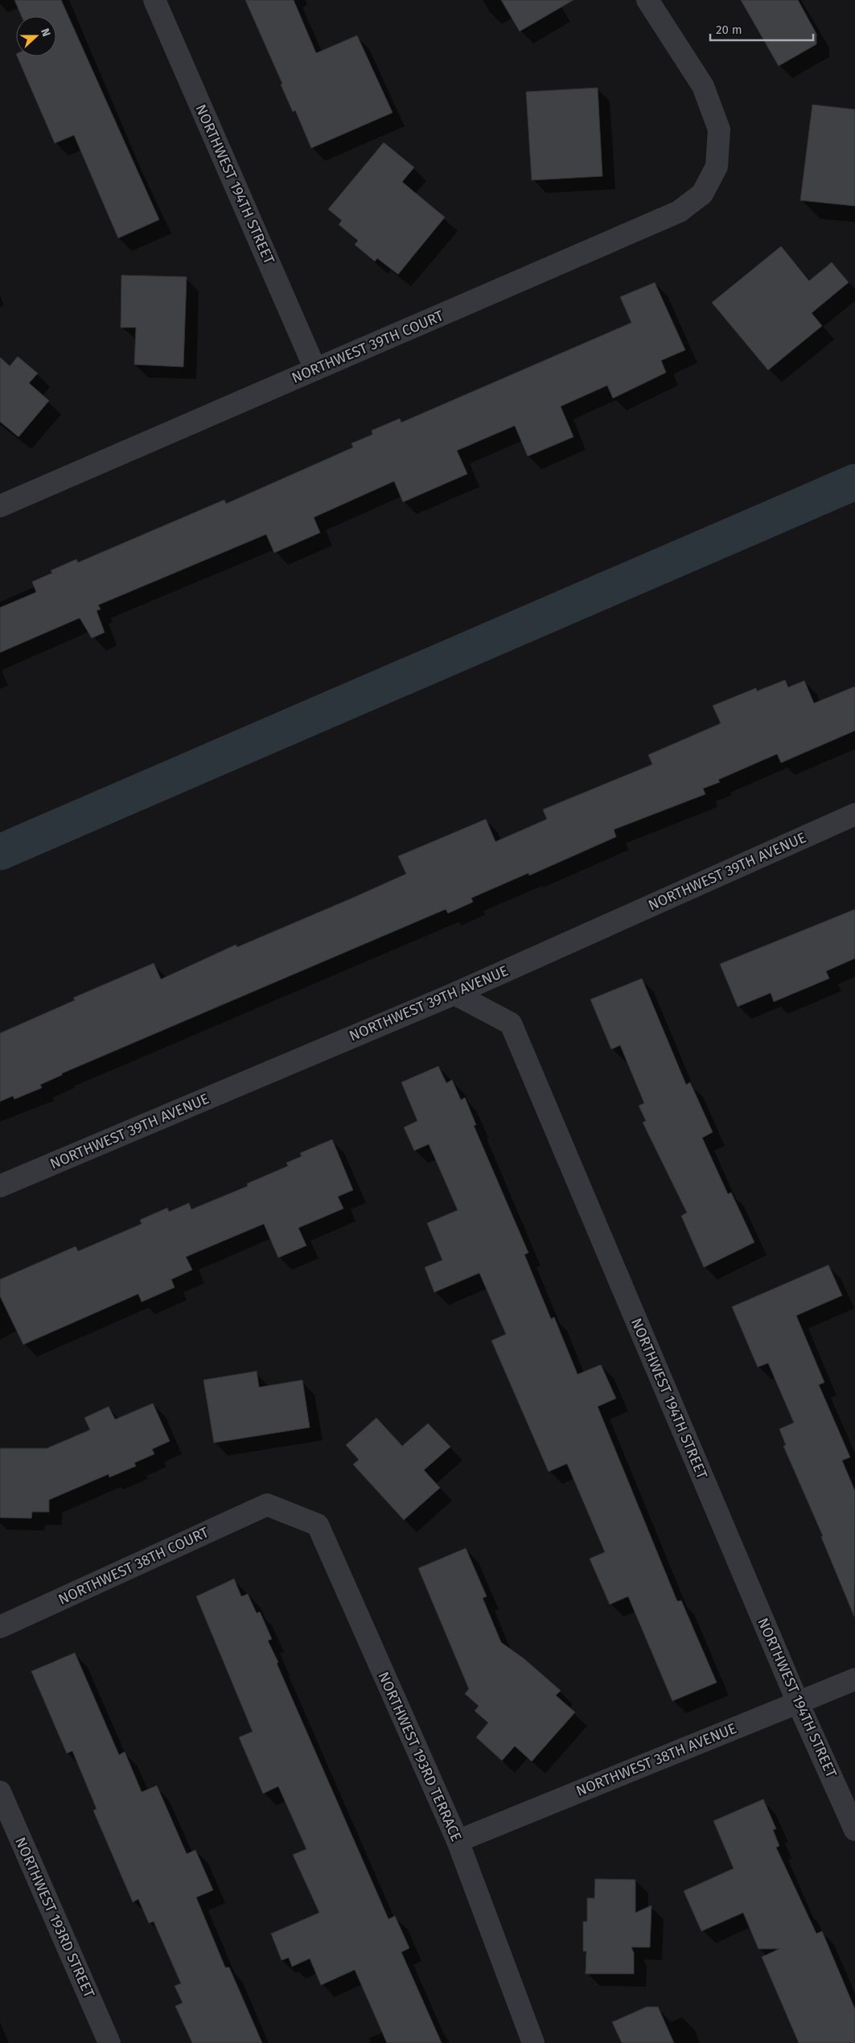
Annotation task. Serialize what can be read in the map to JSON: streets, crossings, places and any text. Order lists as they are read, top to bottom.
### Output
{
  "streets": {
    "street": [
      "NORTHWEST 194TH STREET",
      "NORTHWEST 39TH COURT",
      "NORTHWEST 39TH AVENUE",
      "NORTHWEST 38TH COURT",
      "NORTHWEST 193RD TERRACE",
      "NORTHWEST 38TH AVENUE",
      "NORTHWEST 193RD STREET"
    ]
  },
  "crossings": [
    ["NORTHWEST 194TH STREET", "NORTHWEST 39TH COURT"],
    ["NORTHWEST 194TH STREET", "NORTHWEST 39TH AVENUE"],
    ["NORTHWEST 194TH STREET", "NORTHWEST 38TH AVENUE"],
    ["NORTHWEST 38TH COURT", "NORTHWEST 193RD TERRACE"],
    ["NORTHWEST 193RD TERRACE", "NORTHWEST 38TH AVENUE"]
  ],
  "scale_bar": "20 m",
  "north": "right"
}
